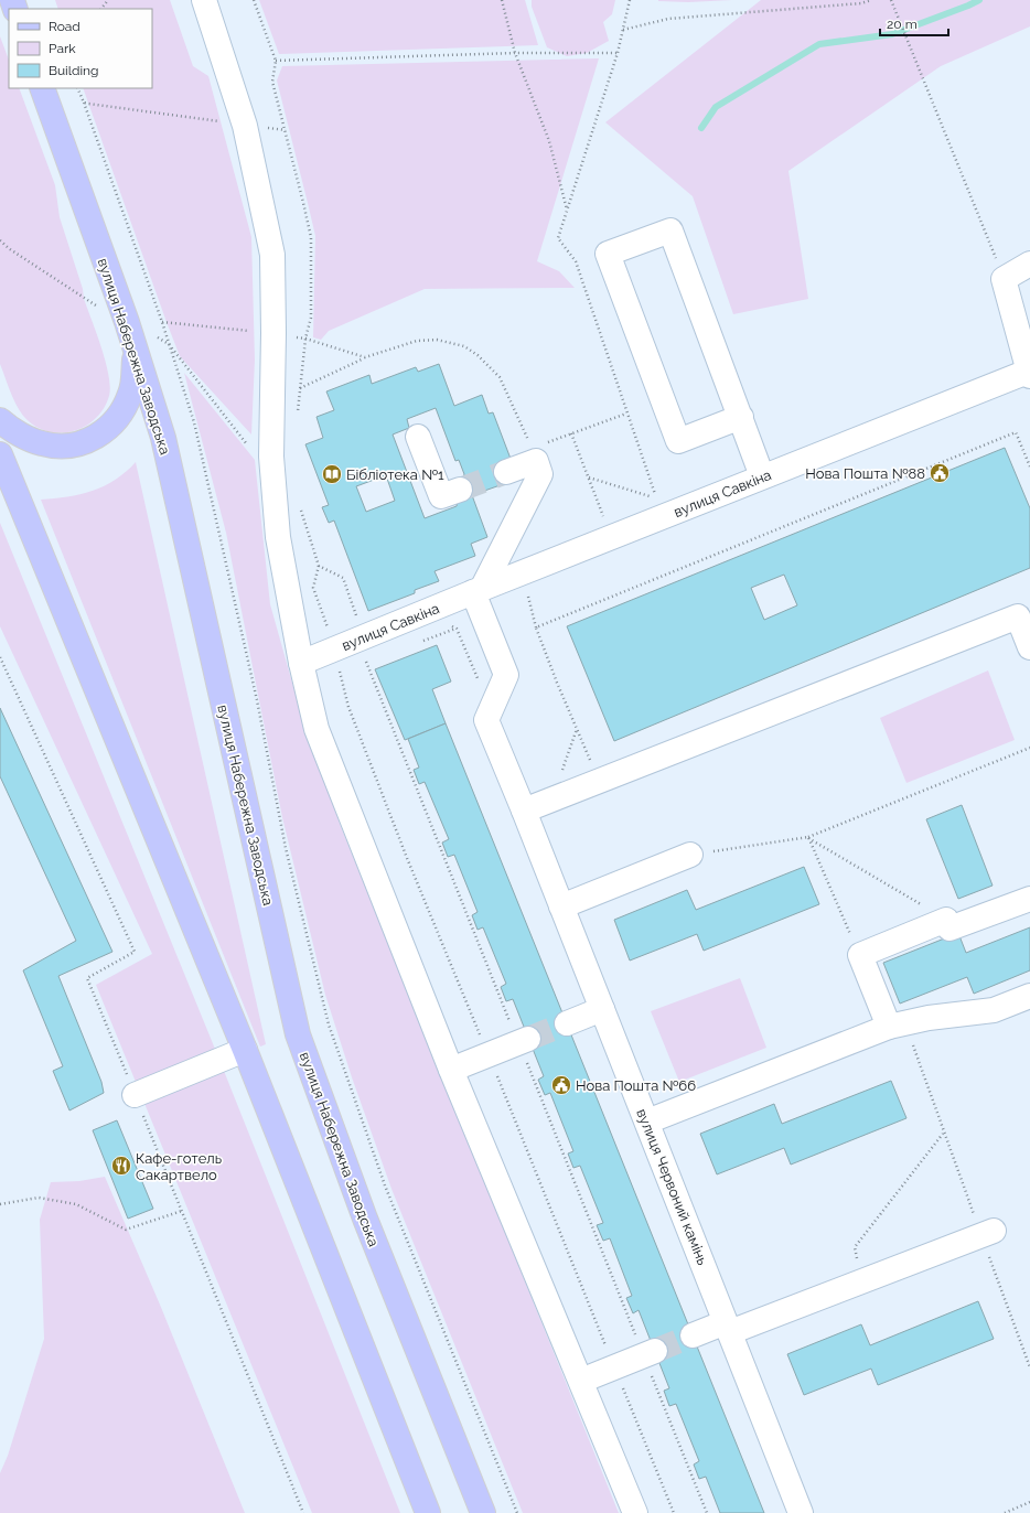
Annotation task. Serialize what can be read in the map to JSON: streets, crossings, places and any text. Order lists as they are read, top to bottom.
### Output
{
  "streets": {
    "main road": ["вулиця Набережна Заводська"],
    "street": ["вулиця Савкіна", "вулиця Червоний камінь"]
  },
  "crossings": [
    ["вулиця Савкіна", "вулиця Червоний камінь"]
  ],
  "places": {
    "public building": ["Нова Пошта №88", "Нова Пошта №66"],
    "library": ["Бібліотека №1"],
    "restaurant": ["Кафе-готель Сакартвело"]
  },
  "legend": ["Road", "Park", "Building"],
  "scale_bar": "20 m"
}
